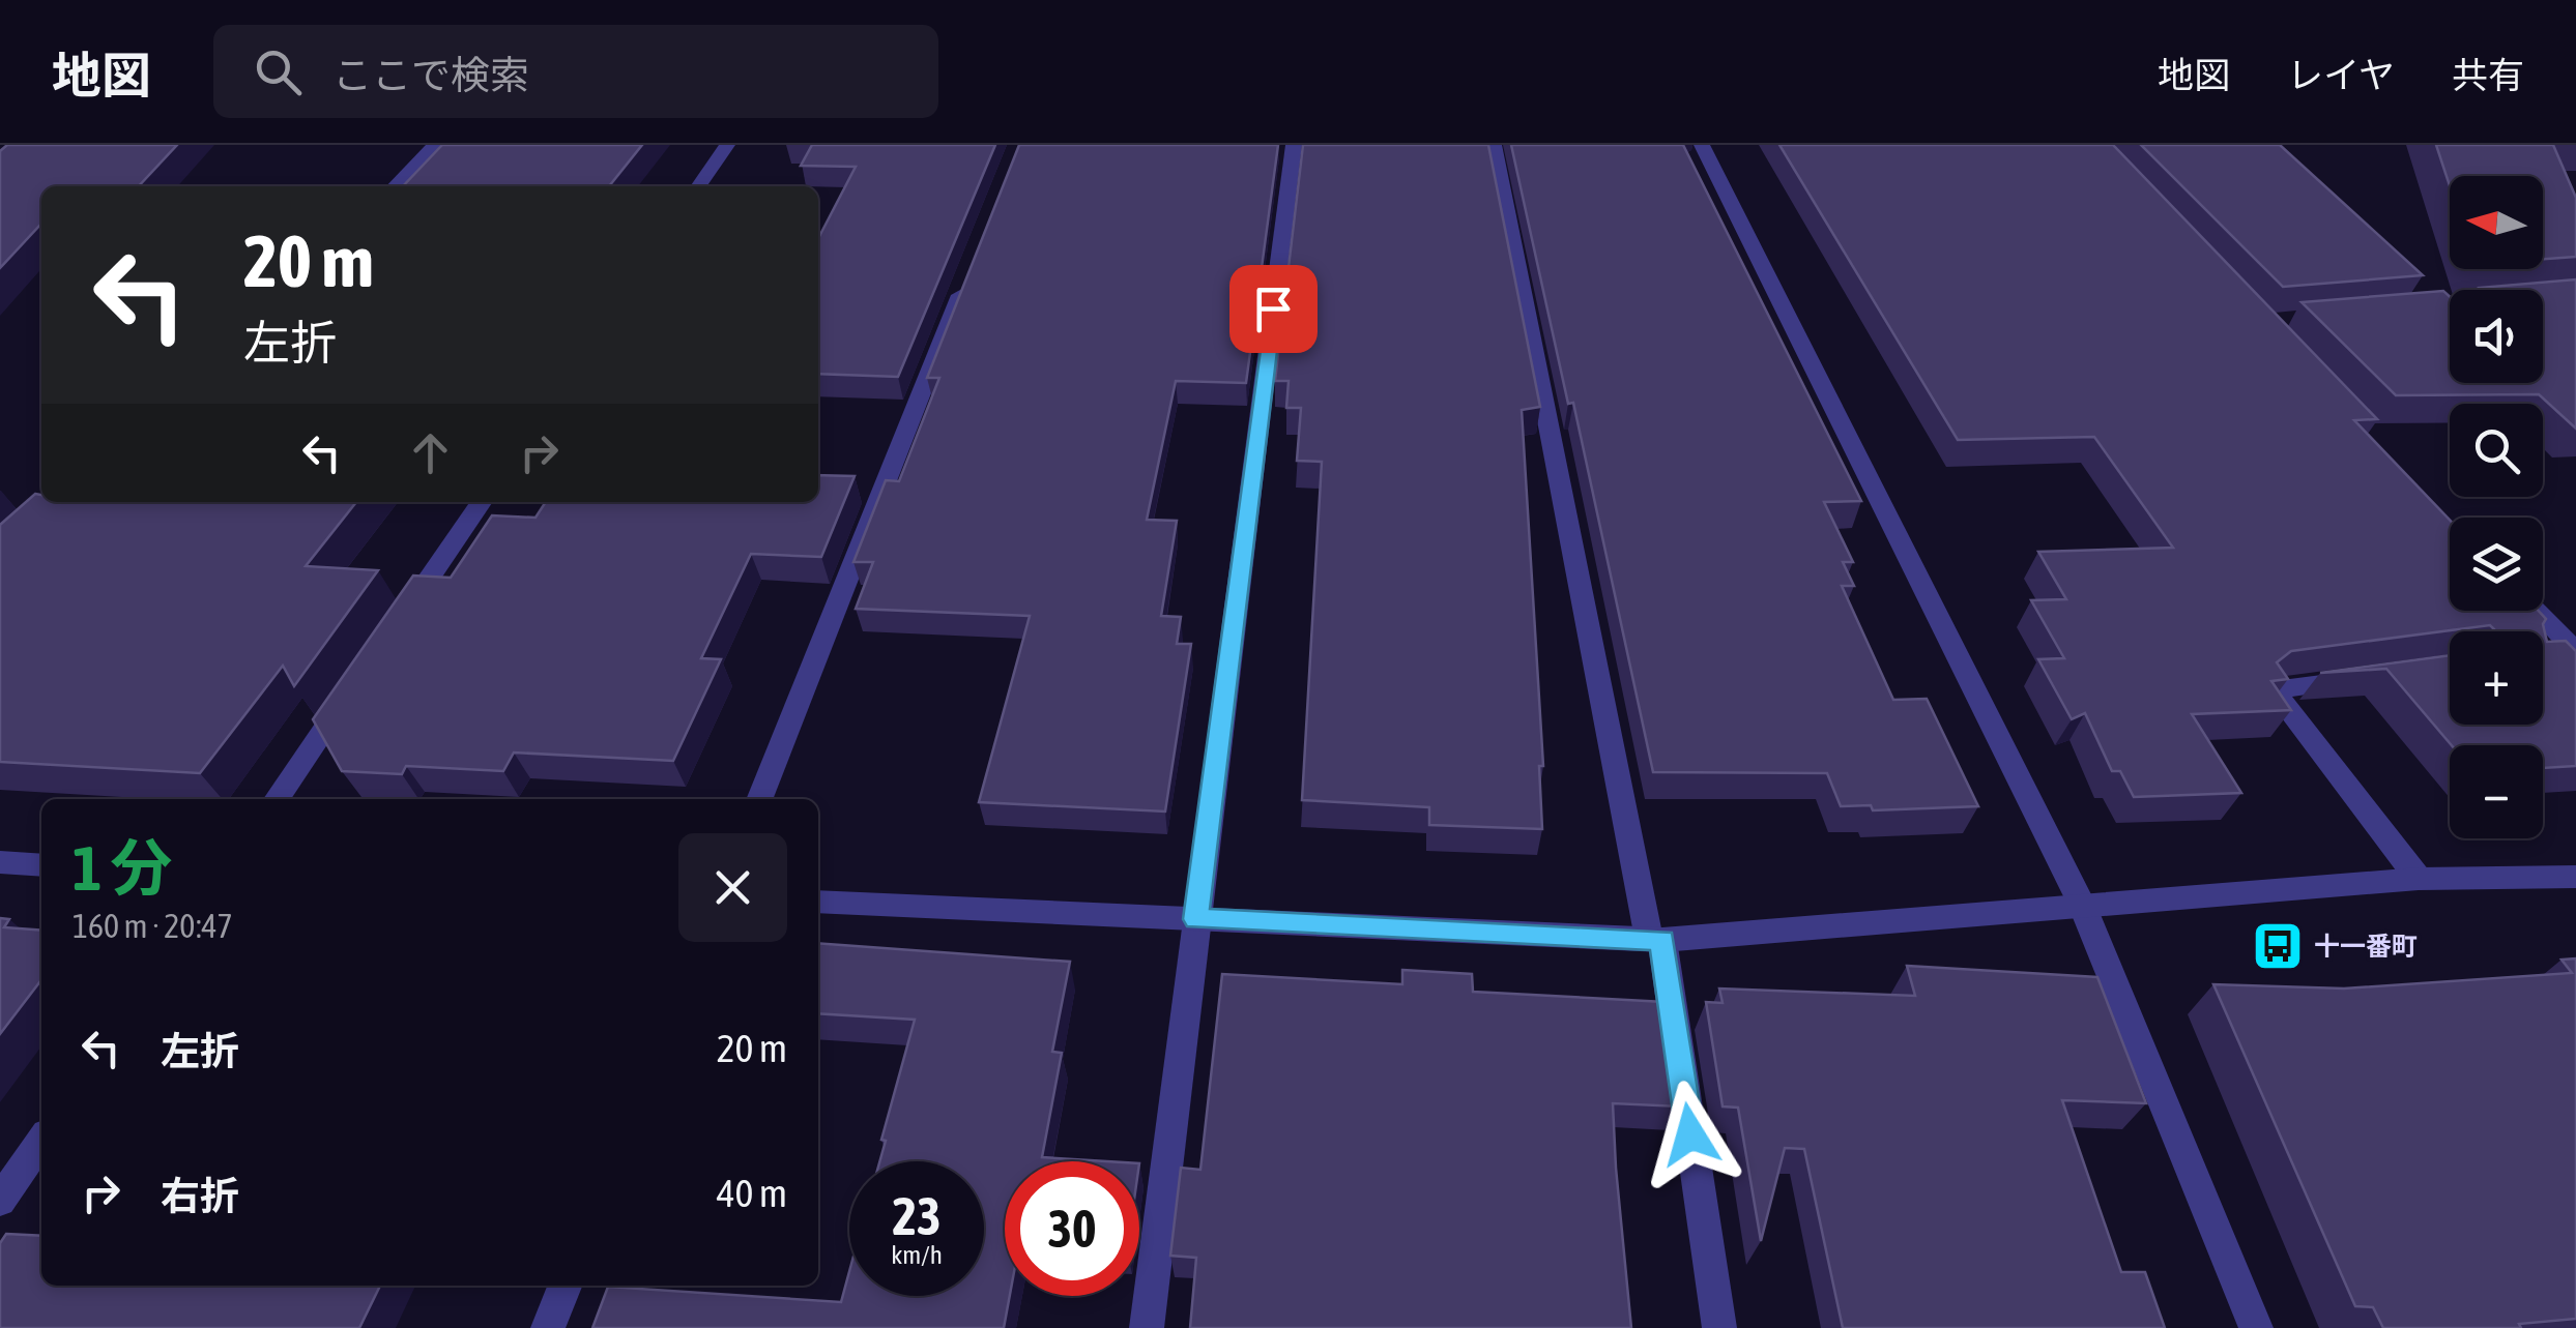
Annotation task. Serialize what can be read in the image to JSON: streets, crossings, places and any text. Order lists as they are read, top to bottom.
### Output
{
  "places": {
    "bus stop": ["十一番町"]
  },
  "north": "left",
  "page": {
    "header": "地図",
    "search": "ここで検索",
    "nav": ["地図", "レイヤ", "共有"],
    "map_buttons": ["+", "−"],
    "turn": ["20 m", "左折"],
    "heading": ["1 分", "160 m · 20:47"],
    "list": [
      {
        "name": "左折",
        "value": "20 m"
      },
      {
        "name": "右折",
        "value": "40 m"
      }
    ],
    "speed": "23 km/h",
    "limit": "30"
  }
}
